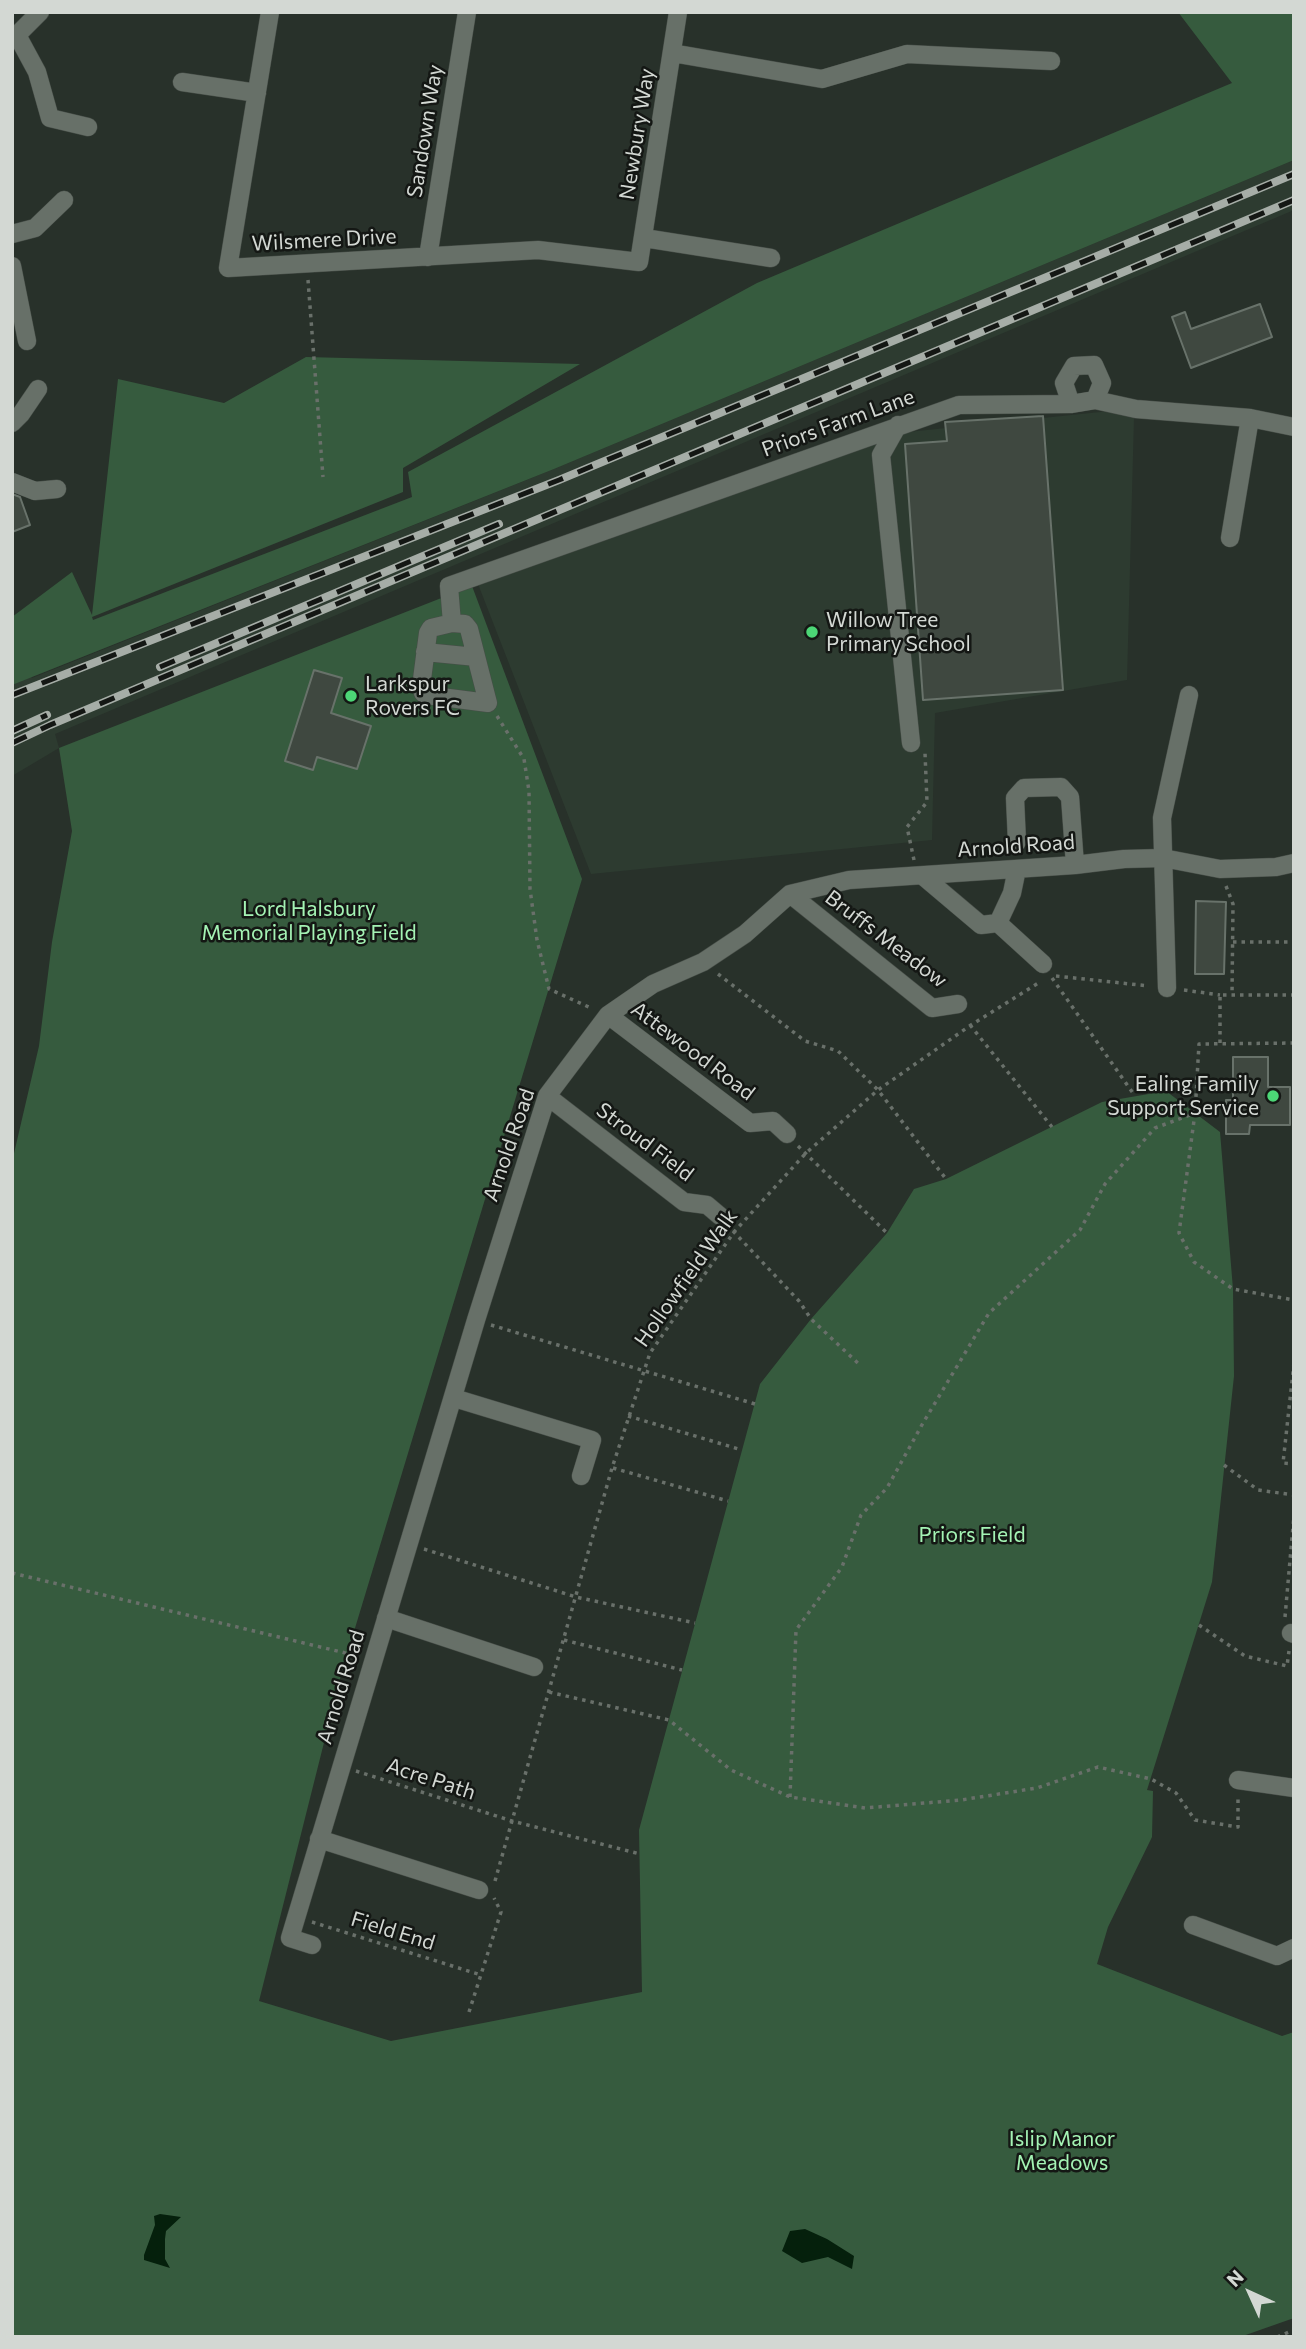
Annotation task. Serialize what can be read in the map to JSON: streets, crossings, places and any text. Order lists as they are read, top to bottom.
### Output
{
  "streets": {
    "street": [
      "Sandown Way",
      "Newbury Way",
      "Wilsmere Drive",
      "Priors Farm Lane",
      "Arnold Road",
      "Bruffs Meadow",
      "Attewood Road",
      "Stroud Field"
    ],
    "path": ["Hollowfield Walk", "Acre Path", "Field End"]
  },
  "crossings": [
    ["Sandown Way", "Wilsmere Drive"],
    ["Newbury Way", "Wilsmere Drive"],
    ["Arnold Road", "Bruffs Meadow"],
    ["Arnold Road", "Attewood Road"],
    ["Arnold Road", "Stroud Field"],
    ["Arnold Road", "Acre Path"],
    ["Arnold Road", "Field End"],
    ["Hollowfield Walk", "Acre Path"],
    ["Hollowfield Walk", "Field End"]
  ],
  "parks": ["Lord Halsbury Memorial Playing Field", "Priors Field", "Islip Manor Meadows"],
  "places": ["Willow Tree Primary School", "Larkspur Rovers FC", "Ealing Family Support Service"],
  "north": "top left"
}
